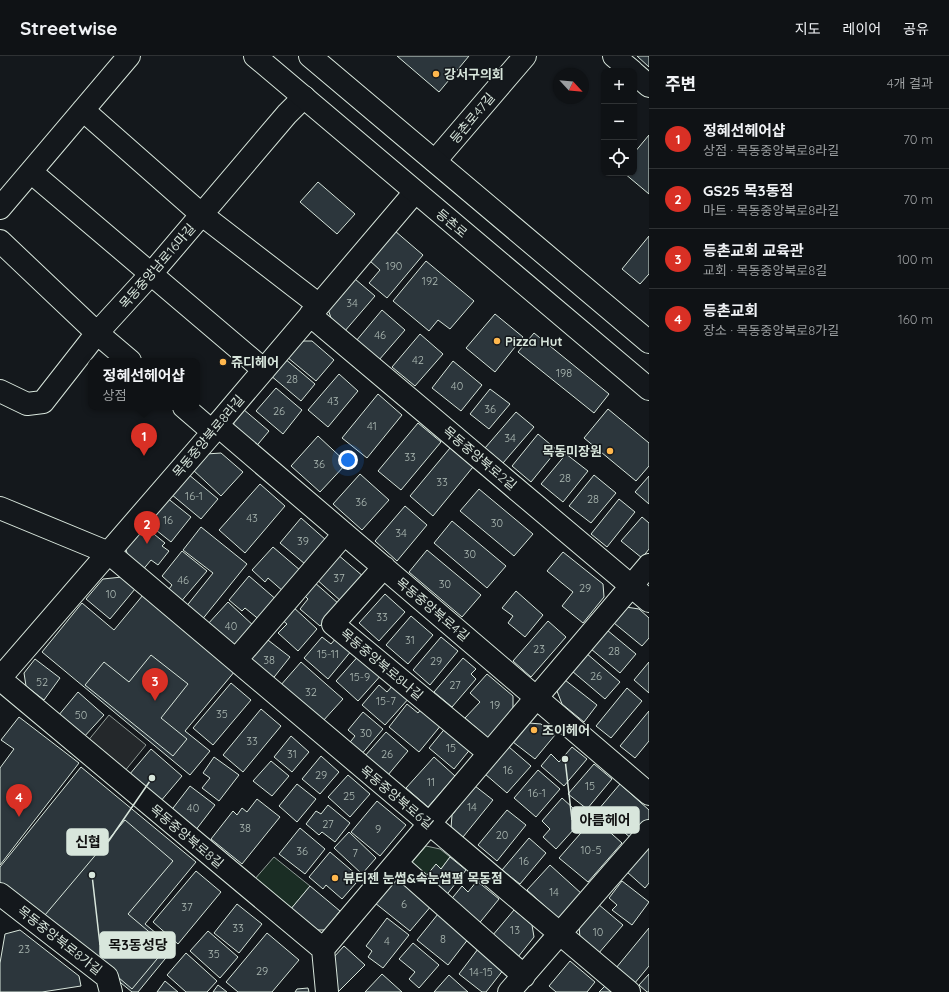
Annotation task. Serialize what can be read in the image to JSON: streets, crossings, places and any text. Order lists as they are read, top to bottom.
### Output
{
  "streets": {
    "street": [
      "등촌로47길",
      "등촌로",
      "목동중앙남로16마길",
      "목동중앙북로8라길",
      "목동중앙북로2길",
      "목동중앙북로4길",
      "목동중앙북로8나길",
      "목동중앙북로6길",
      "목동중앙북로8길",
      "목동중앙북로8가길"
    ]
  },
  "crossings": [
    ["등촌로", "목동중앙남로16마길"],
    ["등촌로", "목동중앙북로8라길"],
    ["목동중앙남로16마길", "목동중앙북로2길"],
    ["목동중앙북로8라길", "목동중앙북로2길"],
    ["목동중앙북로8라길", "목동중앙북로4길"],
    ["목동중앙북로8라길", "목동중앙북로6길"],
    ["목동중앙북로8라길", "목동중앙북로8길"],
    ["목동중앙북로4길", "목동중앙북로8나길"]
  ],
  "places": [
    "강서구의회",
    "Pizza Hut",
    "쥬디헤어",
    "목동미장원",
    "조이헤어",
    "아름헤어",
    "신협",
    "목3동성당",
    "뷰티젠 눈썹&속눈썹펌 목동점"
  ],
  "house_numbers": [
    "190",
    "192",
    "34",
    "46",
    "42",
    "198",
    "28",
    "40",
    "43",
    "36",
    "26",
    "41",
    "34",
    "33",
    "36",
    "28",
    "33",
    "16-1",
    "28",
    "36",
    "43",
    "16",
    "30",
    "34",
    "39",
    "30",
    "37",
    "46",
    "30",
    "29",
    "10",
    "33",
    "40",
    "31",
    "23",
    "28",
    "15-11",
    "38",
    "29",
    "26",
    "15-9",
    "52",
    "27",
    "32",
    "15-7",
    "19",
    "35",
    "50",
    "30",
    "33",
    "15",
    "31",
    "26",
    "16",
    "29",
    "11",
    "15",
    "16-1",
    "25",
    "14",
    "40",
    "27",
    "38",
    "9",
    "20",
    "10-5",
    "36",
    "7",
    "16",
    "14",
    "6",
    "37",
    "33",
    "13",
    "10",
    "8",
    "4",
    "23",
    "35",
    "29",
    "14-15"
  ],
  "north": "bottom right",
  "page": {
    "header": "Streetwise",
    "nav": ["지도", "레이어", "공유"],
    "heading": ["주변", "4개 결과"],
    "map_buttons": ["+", "−"],
    "list": [
      {
        "mark": "1",
        "name": "정혜선헤어샵",
        "note": "상점 · 목동중앙북로8라길",
        "value": "70 m"
      },
      {
        "mark": "2",
        "name": "GS25 목3동점",
        "note": "마트 · 목동중앙북로8라길",
        "value": "70 m"
      },
      {
        "mark": "3",
        "name": "등촌교회 교육관",
        "note": "교회 · 목동중앙북로8길",
        "value": "100 m"
      },
      {
        "mark": "4",
        "name": "등촌교회",
        "note": "장소 · 목동중앙북로8가길",
        "value": "160 m"
      }
    ],
    "popup": ["정혜선헤어샵", "상점"],
    "pins": [
      "1",
      "2",
      "3",
      "4"
    ]
  }
}
